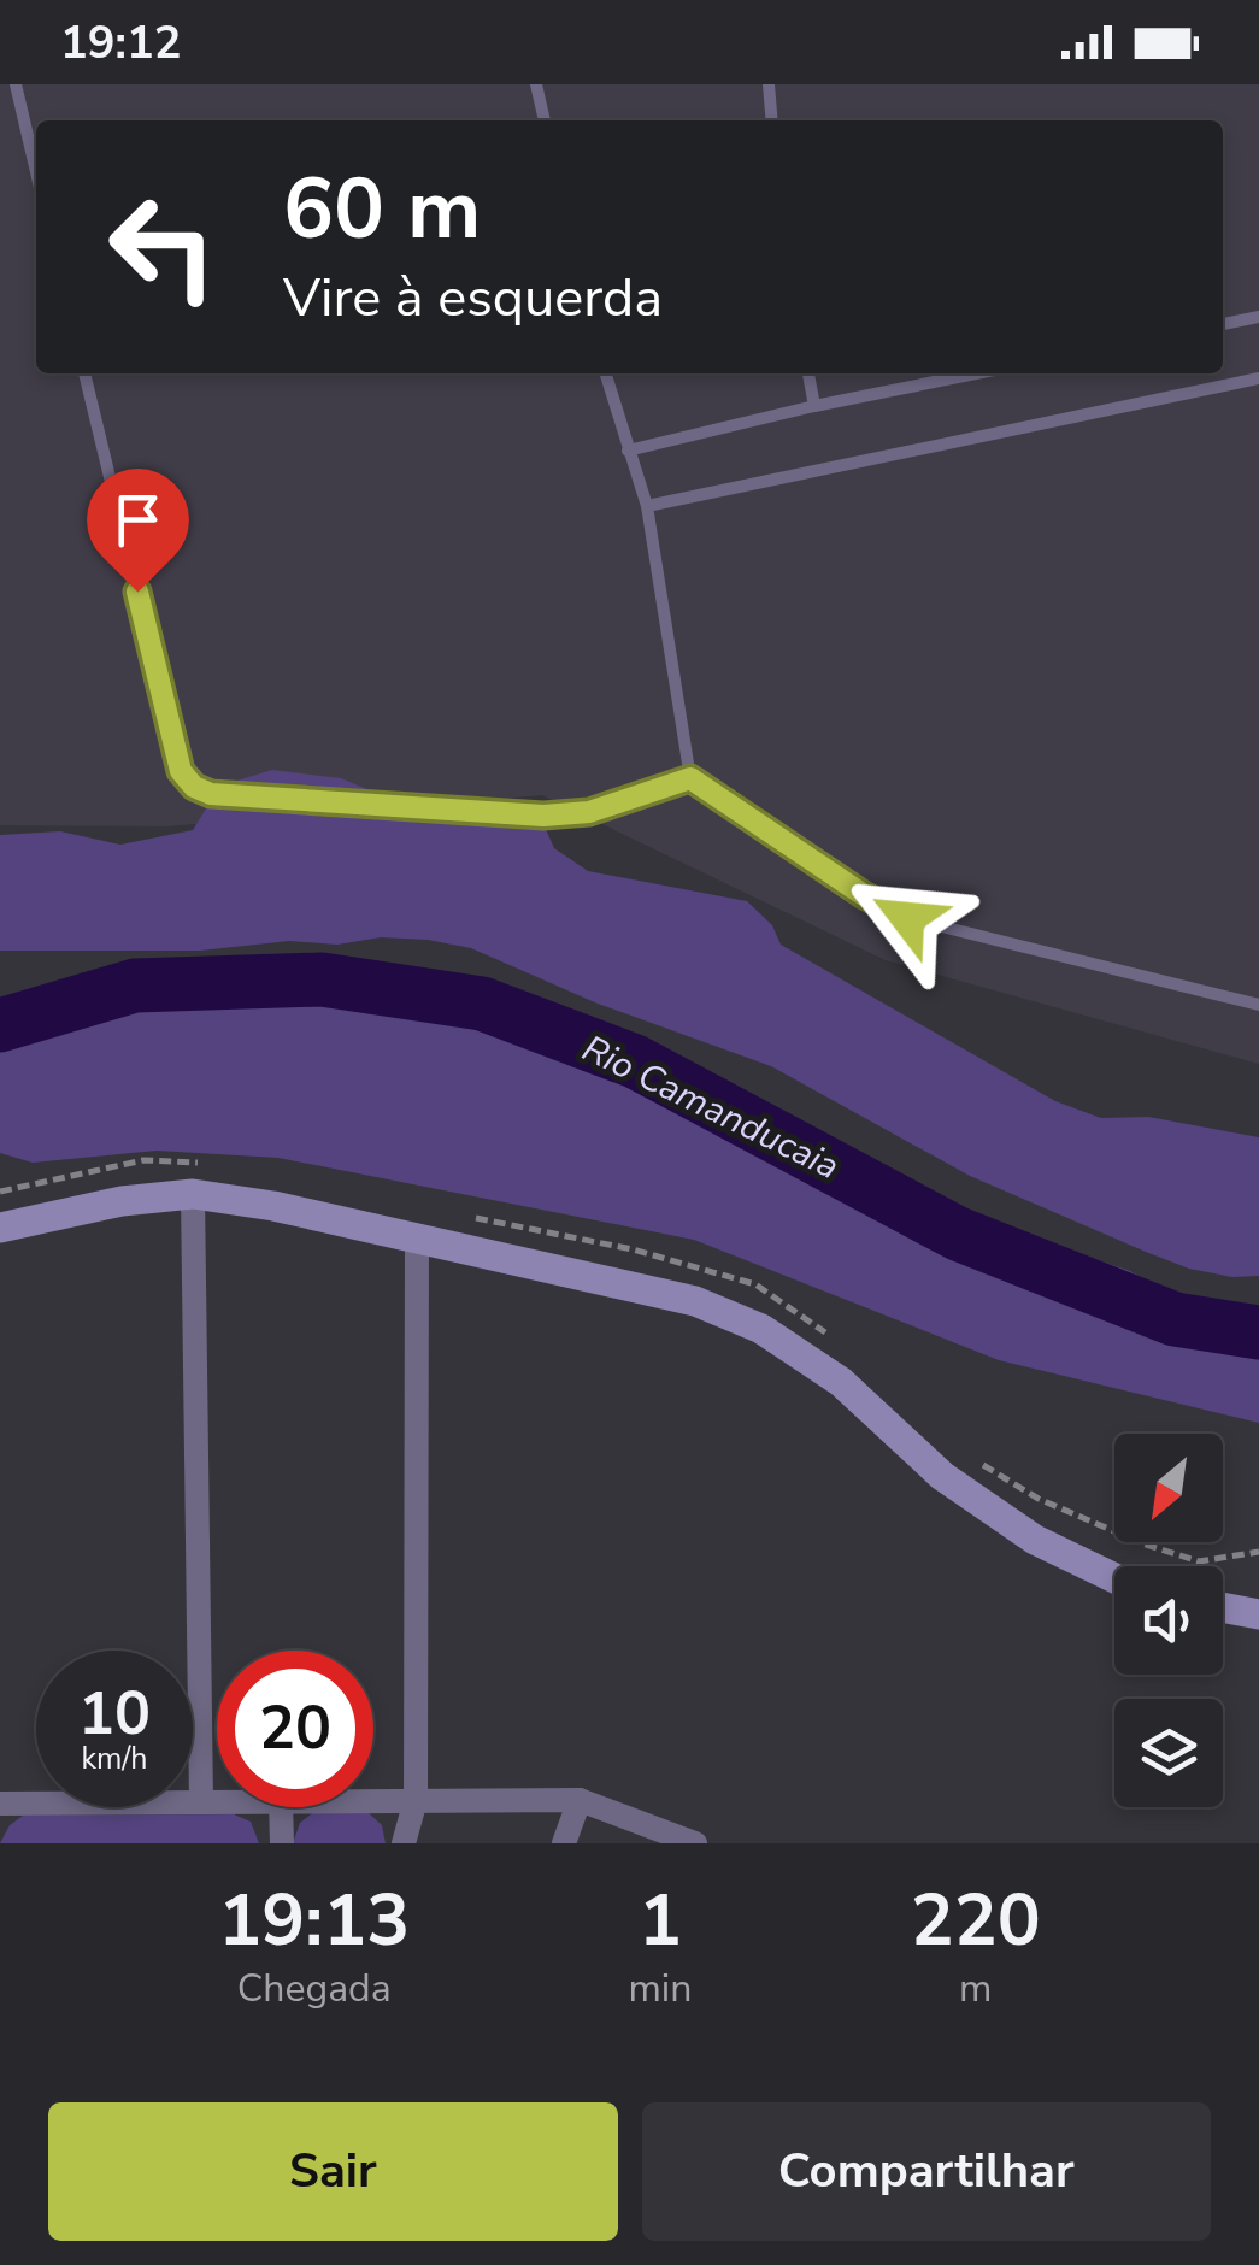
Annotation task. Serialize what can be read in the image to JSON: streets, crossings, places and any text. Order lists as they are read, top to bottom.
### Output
{
  "water": ["Rio Camanducaia"],
  "north": "bottom left",
  "page": {
    "status": "19:12",
    "turn": ["60 m", "Vire à esquerda"],
    "speed": "10 km/h",
    "limit": "20",
    "eta": [
      "19:13",
      "Chegada",
      "1",
      "min",
      "220",
      "m"
    ],
    "buttons": ["Sair", "Compartilhar"]
  }
}
